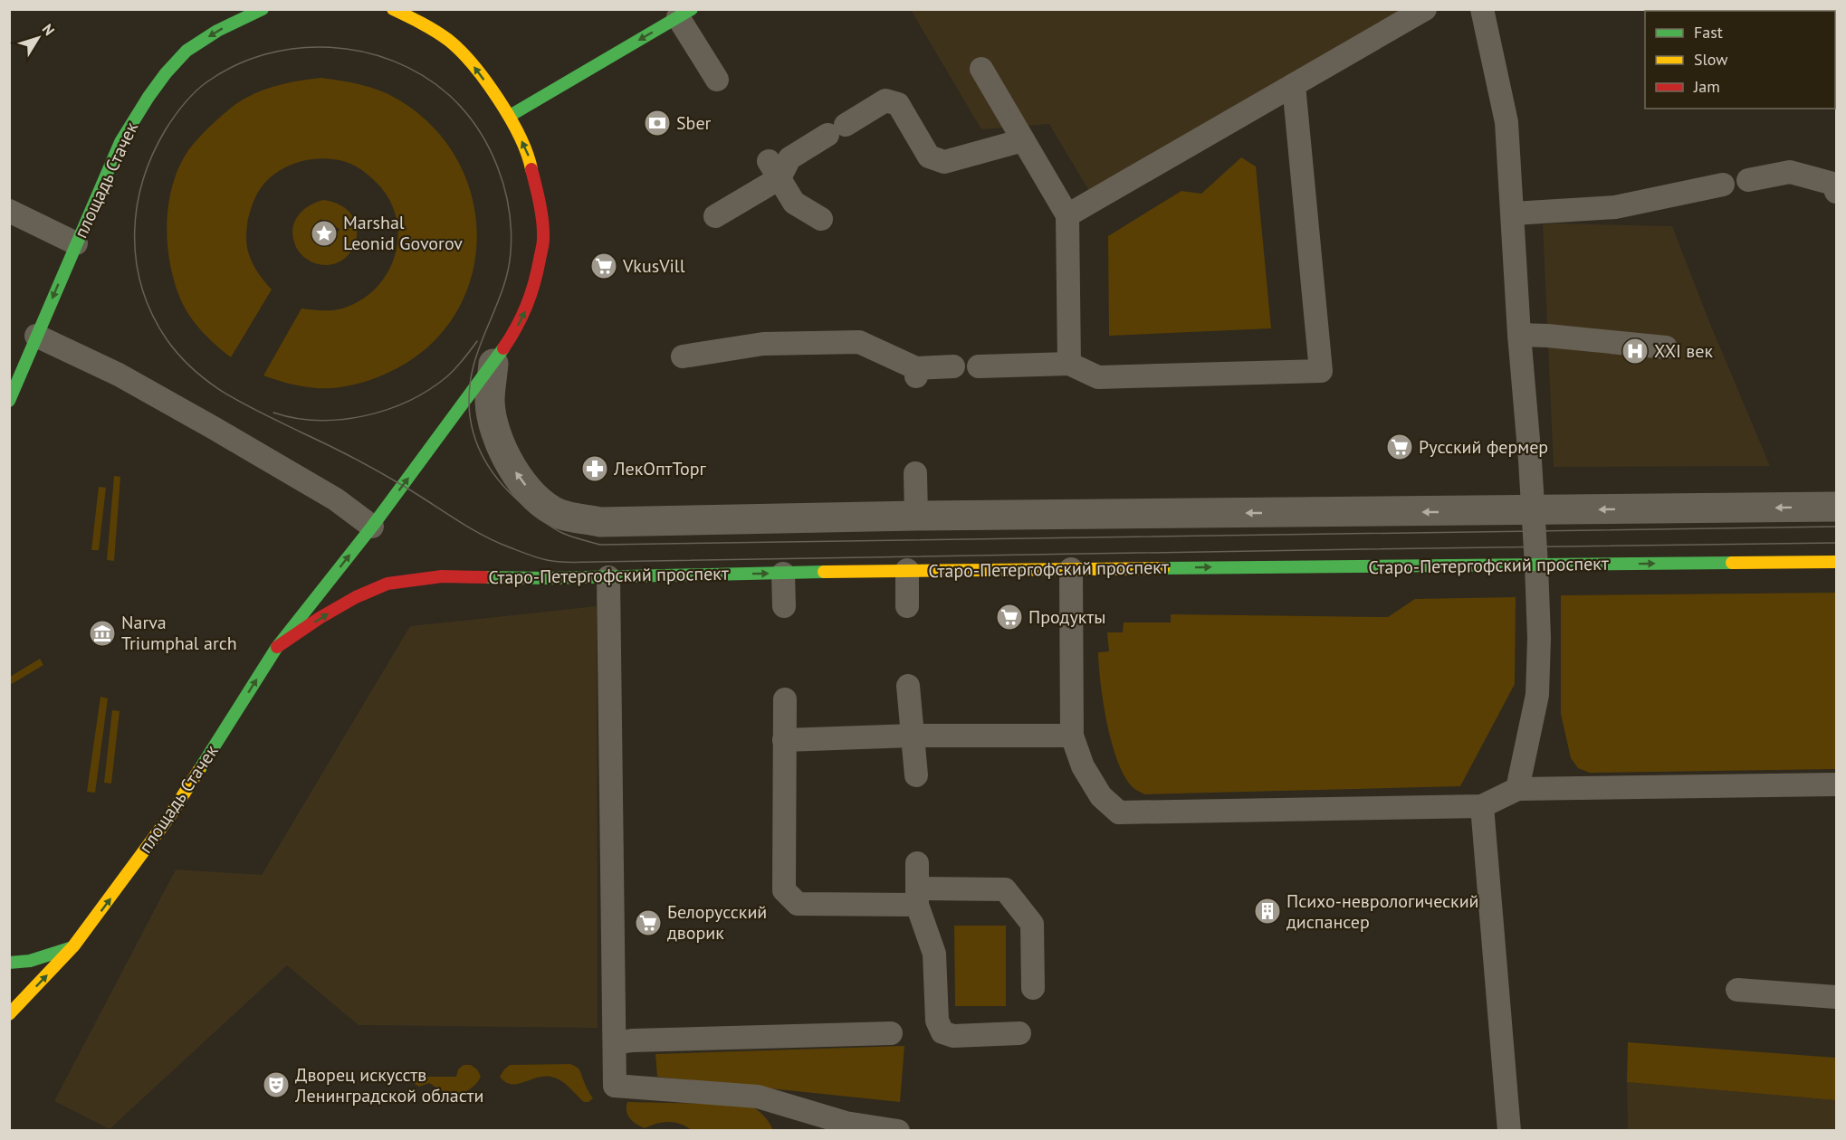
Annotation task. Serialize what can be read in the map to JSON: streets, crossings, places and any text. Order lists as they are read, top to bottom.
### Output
{
  "streets": {
    "main road": ["площадь Стачек", "Старо-Петергофский проспект"]
  },
  "crossings": [
    ["площадь Стачек", "Старо-Петергофский проспект"]
  ],
  "one_way": ["Старо-Петергофский проспект"],
  "places": {
    "bank": ["Sber"],
    "place": ["Marshal Leonid Govorov"],
    "supermarket": [
      "VkusVill",
      "Русский фермер",
      "Продукты",
      "Белорусский дворик"
    ],
    "hospital": ["XXI век"],
    "pharmacy": ["ЛекОптТорг"],
    "museum": ["Narva Triumphal arch"],
    "building": ["Психо-неврологический диспансер"],
    "theatre": ["Дворец искусств Ленинградской области"]
  },
  "legend": ["Fast", "Slow", "Jam"],
  "north": "top right"
}
